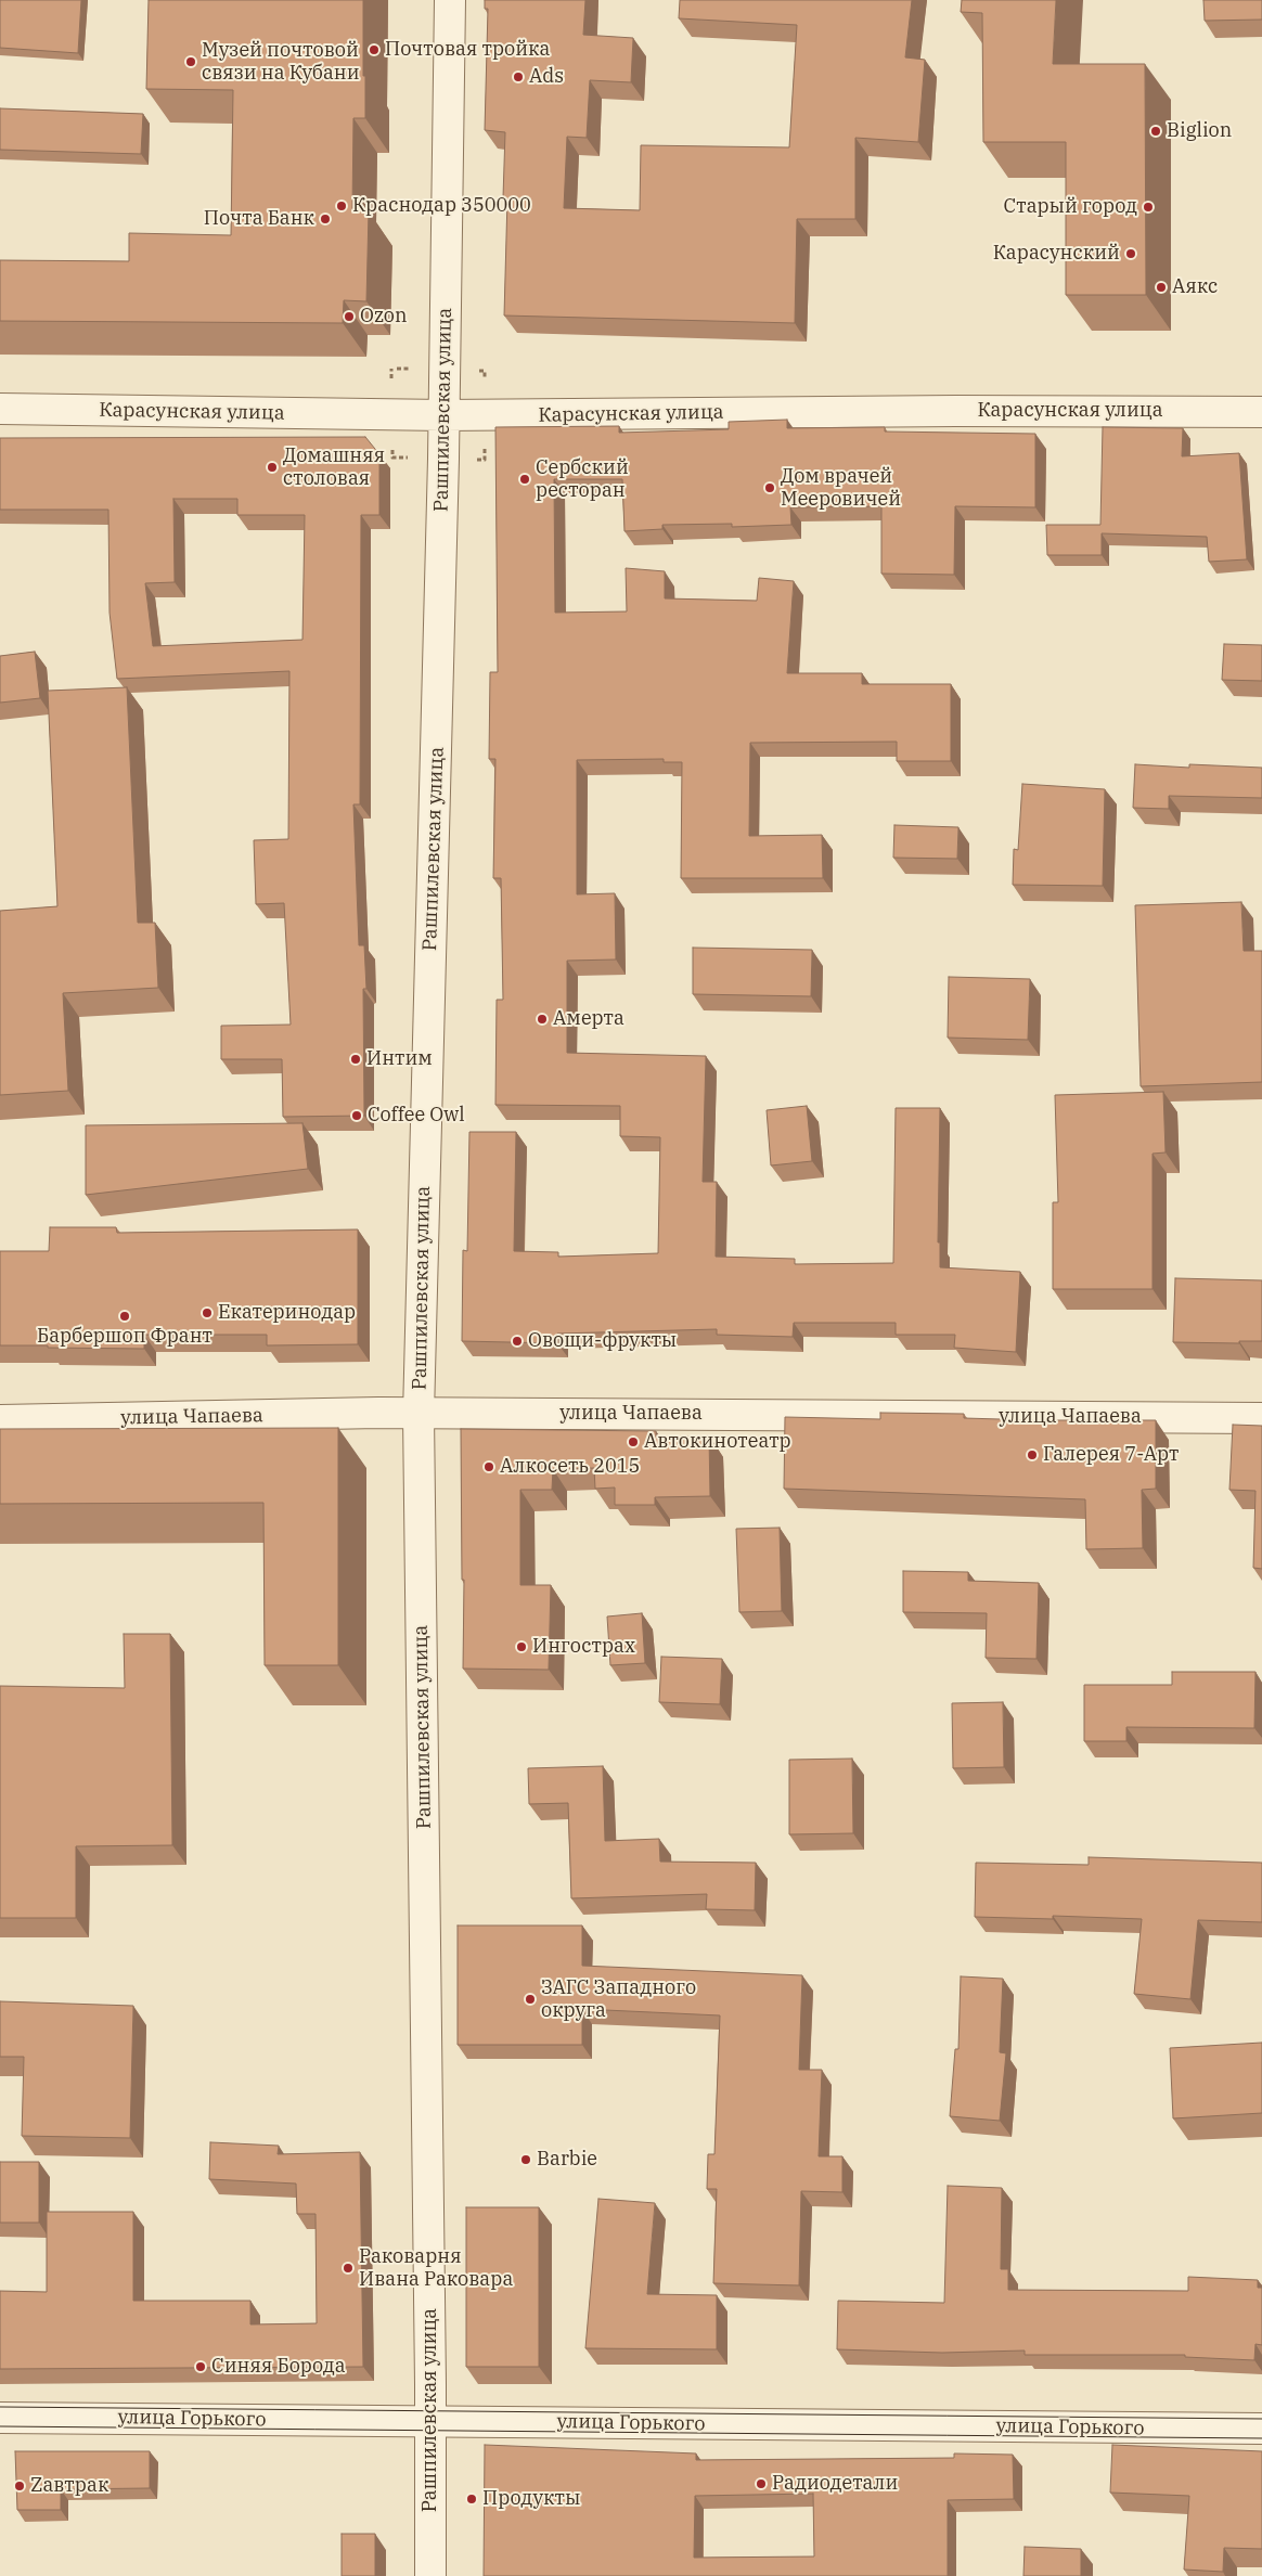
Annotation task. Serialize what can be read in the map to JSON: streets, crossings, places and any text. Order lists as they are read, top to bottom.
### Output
{
  "streets": {
    "street": [
      "Рашпилевская улица",
      "Карасунская улица",
      "улица Чапаева",
      "улица Горького"
    ]
  },
  "crossings": [
    ["Рашпилевская улица", "Карасунская улица"],
    ["Рашпилевская улица", "улица Чапаева"],
    ["Рашпилевская улица", "улица Горького"]
  ],
  "places": [
    "Почтовая тройка",
    "Музей почтовой связи на Кубани",
    "Ads",
    "Biglion",
    "Краснодар 350000",
    "Старый город",
    "Почта Банк",
    "Карасунский",
    "Аякс",
    "Ozon",
    "Домашняя столовая",
    "Сербский ресторан",
    "Дом врачей Мееровичей",
    "Амерта",
    "Интим",
    "Coffee Owl",
    "Екатеринодар",
    "Барбершоп Франт",
    "Овощи-фрукты",
    "Автокинотеатр",
    "Галерея 7-Арт",
    "Алкосеть 2015",
    "Ингострах",
    "ЗАГС Западного округа",
    "Barbie",
    "Раковарня Ивана Раковара",
    "Синяя Борода",
    "Радиодетали",
    "Zавтрак",
    "Продукты"
  ]
}
